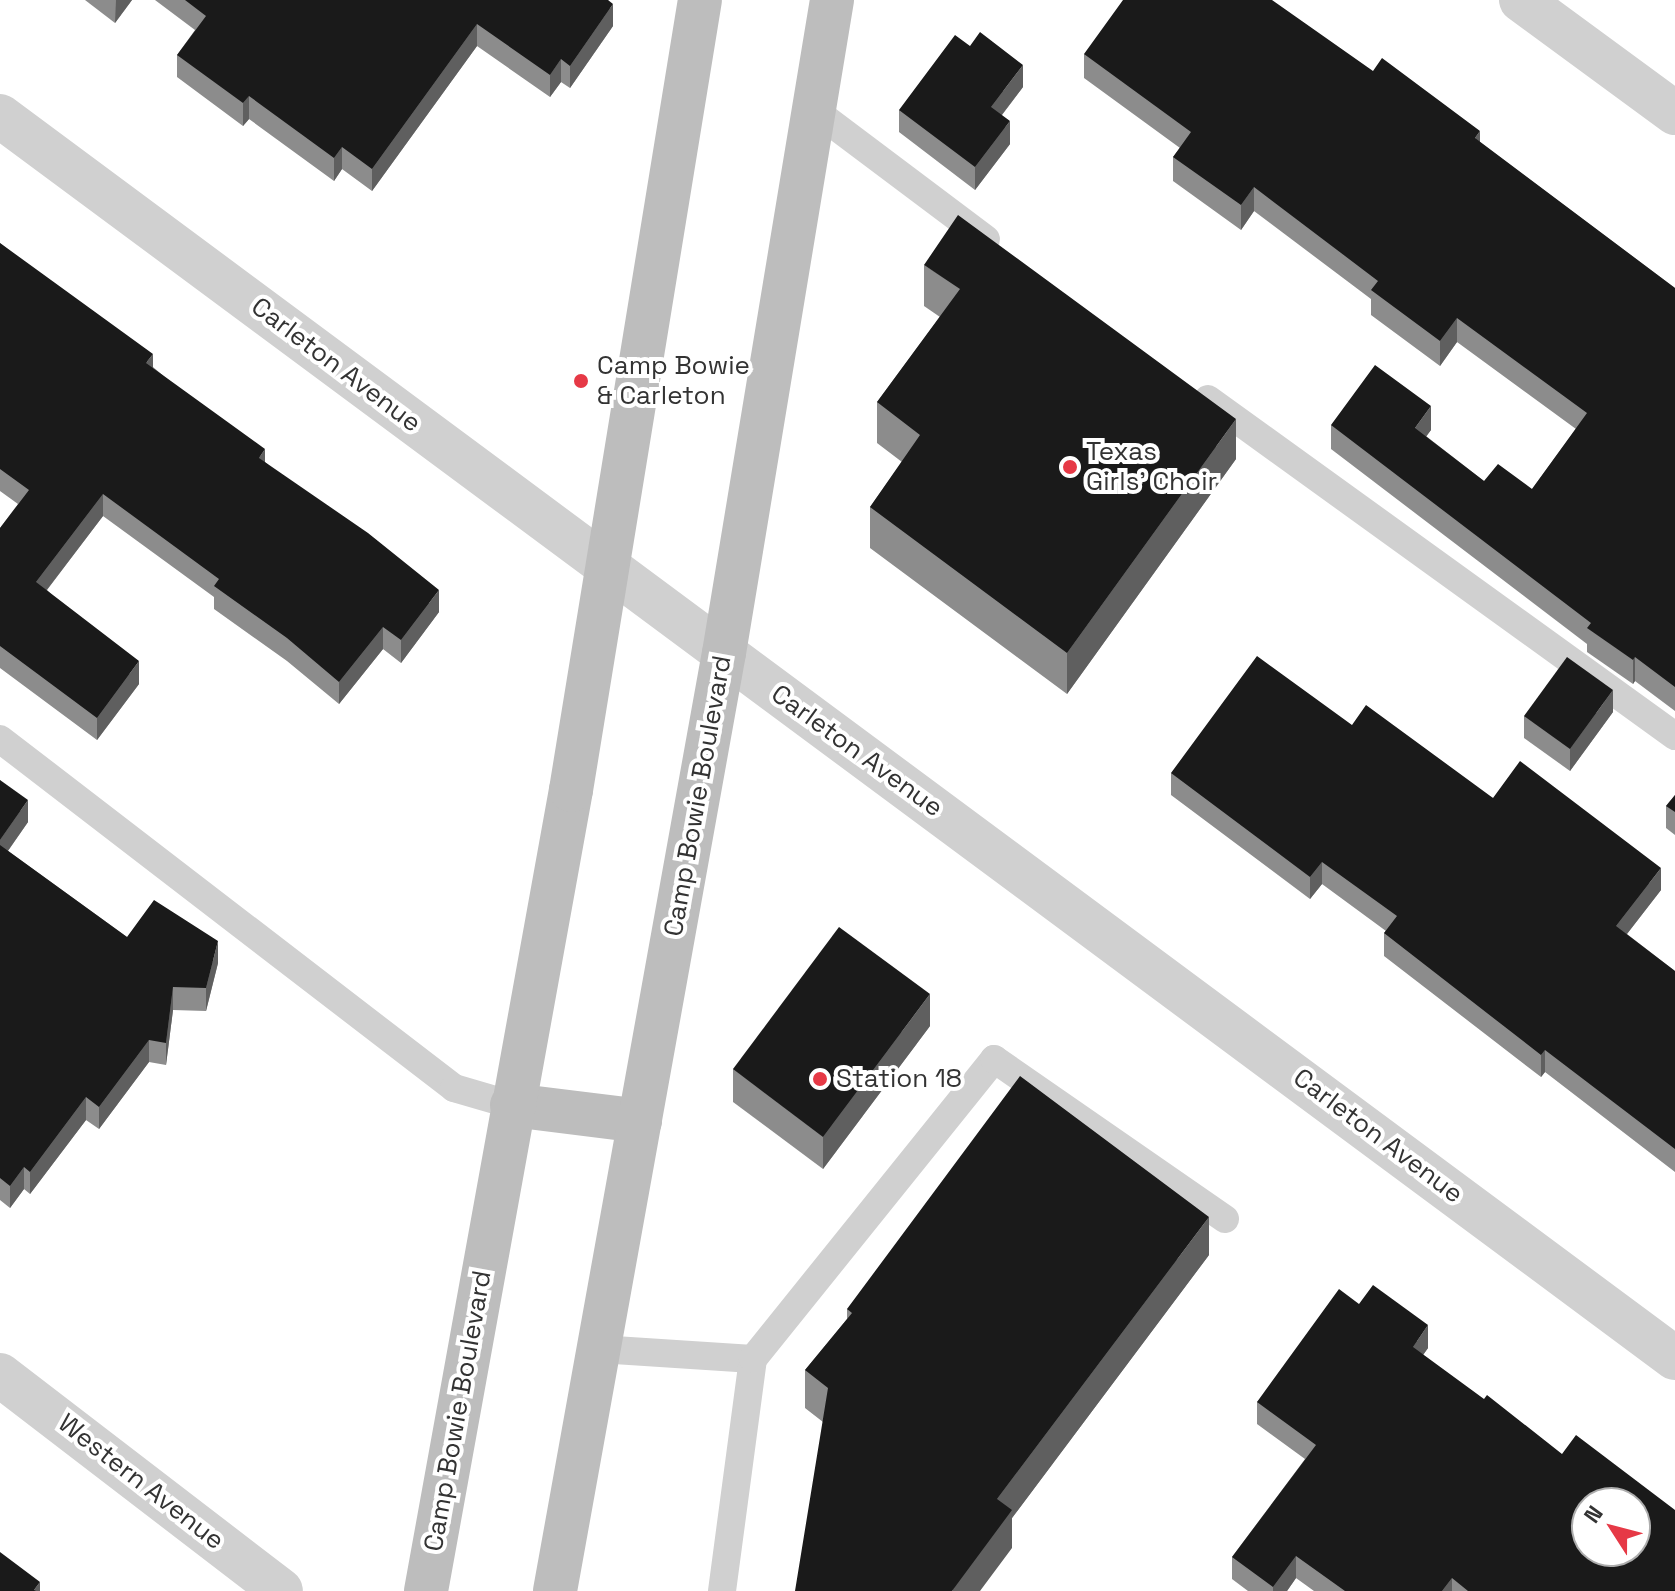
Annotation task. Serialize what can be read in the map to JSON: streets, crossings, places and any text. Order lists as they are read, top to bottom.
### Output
{
  "streets": {
    "main road": ["Camp Bowie Boulevard"],
    "street": ["Carleton Avenue", "Western Avenue"]
  },
  "crossings": [
    ["Carleton Avenue", "Camp Bowie Boulevard"]
  ],
  "places": ["Camp Bowie & Carleton", "Texas Girls' Choir", "Station 18"],
  "north": "top left"
}
